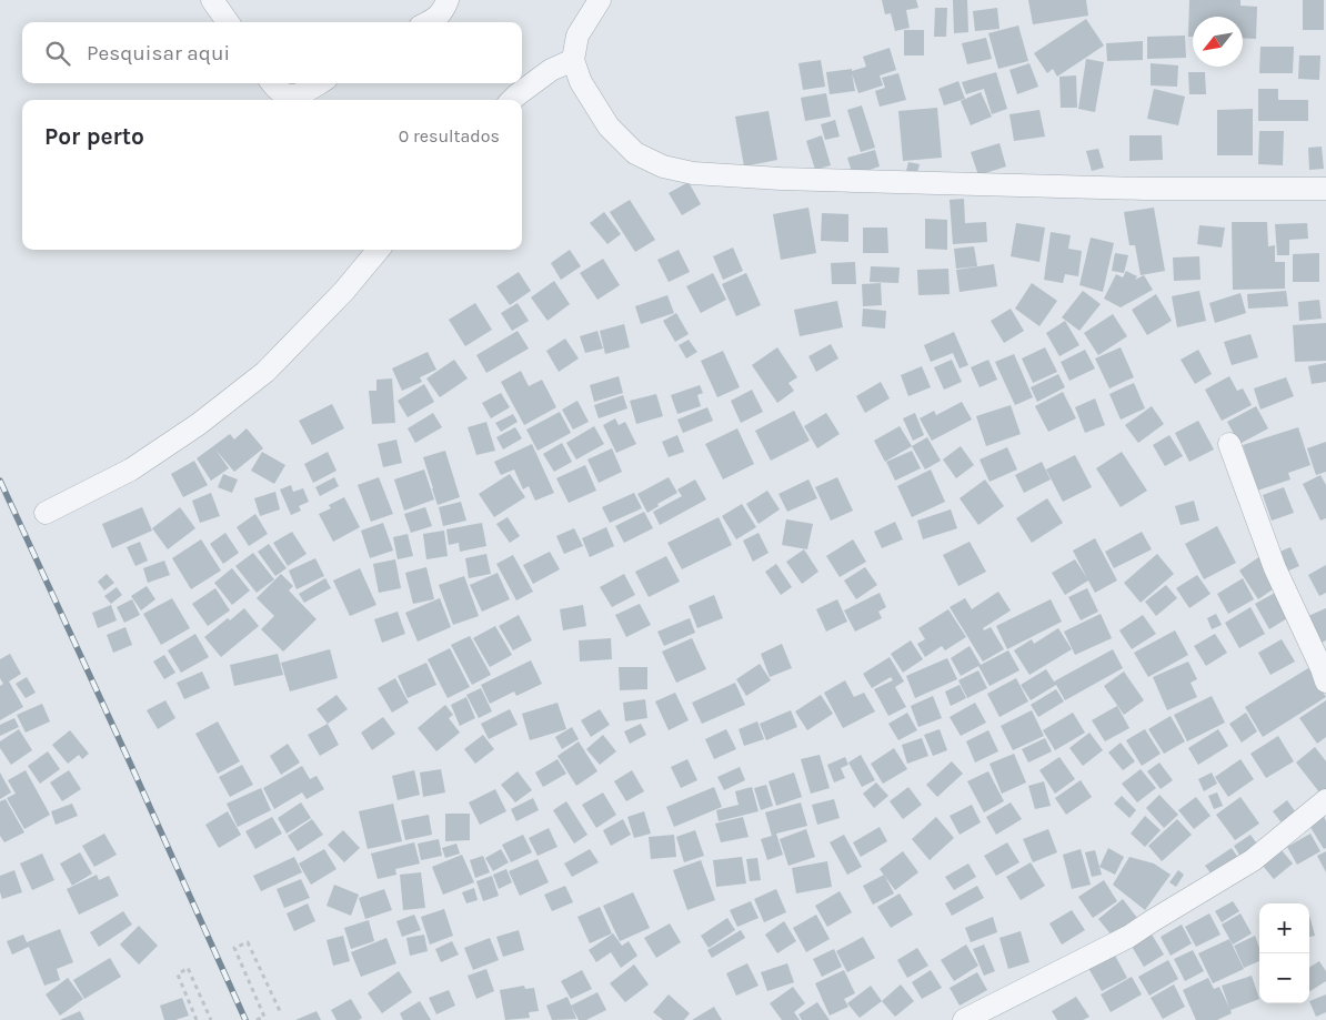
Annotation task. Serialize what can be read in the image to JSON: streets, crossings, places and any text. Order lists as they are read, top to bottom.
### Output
{
  "north": "bottom left",
  "page": {
    "search": "Pesquisar aqui",
    "heading": ["Por perto", "0 resultados"],
    "map_buttons": ["+", "−"]
  }
}
